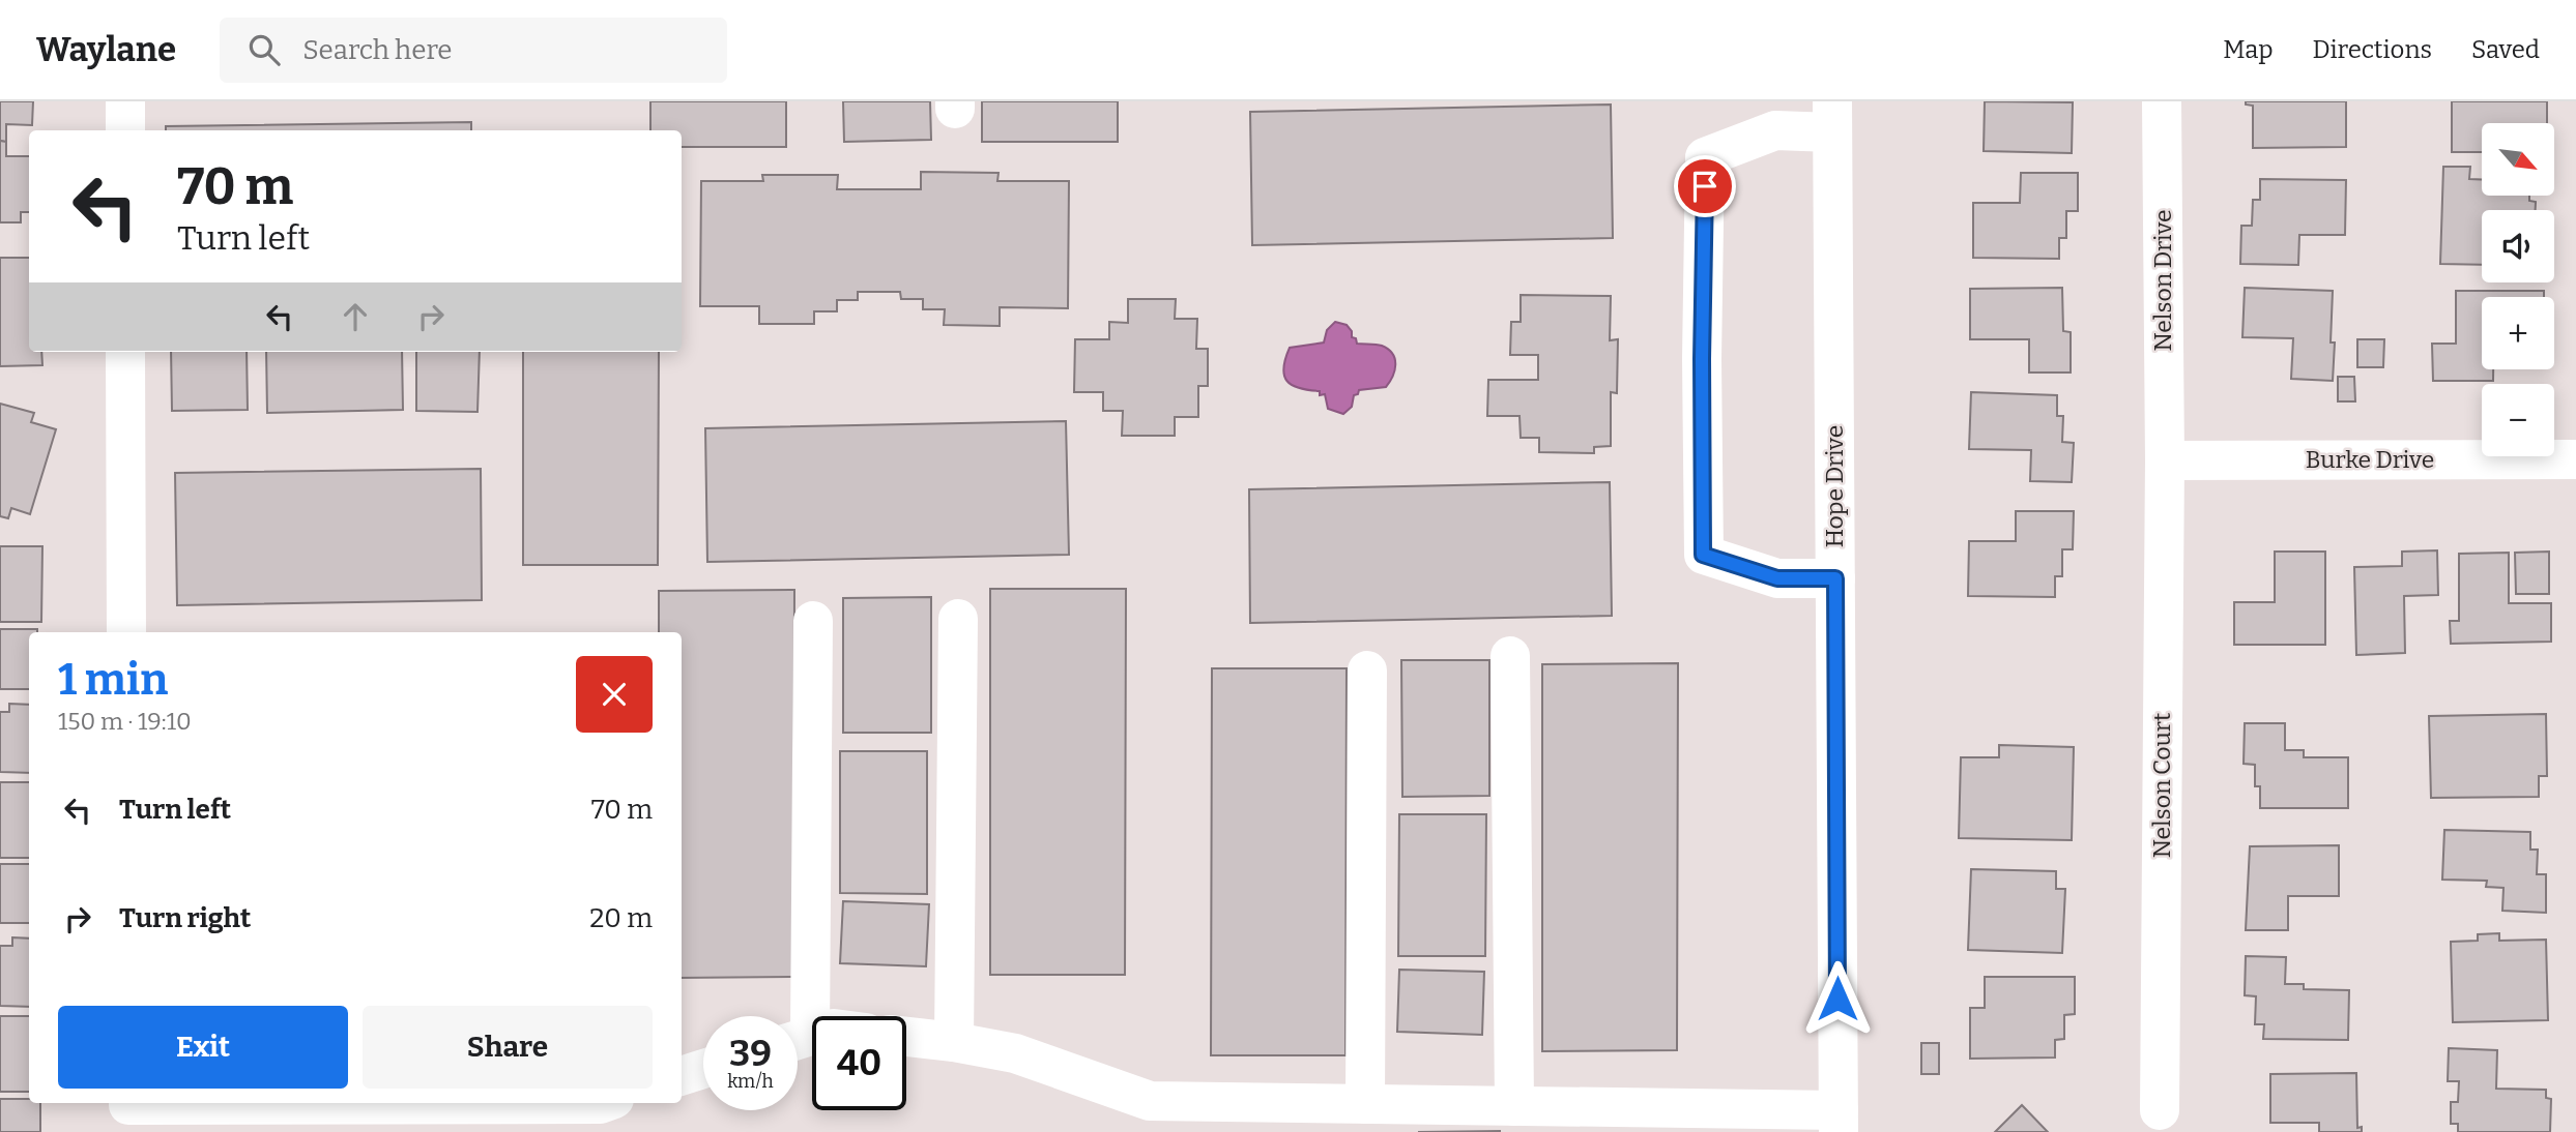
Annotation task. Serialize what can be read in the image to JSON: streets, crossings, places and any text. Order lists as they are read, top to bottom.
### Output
{
  "streets": {
    "street": [
      "Nelson Drive",
      "Burke Drive",
      "Hope Drive",
      "Nelson Court"
    ]
  },
  "crossings": [
    ["Nelson Drive", "Burke Drive"],
    ["Nelson Drive", "Nelson Court"],
    ["Burke Drive", "Nelson Court"]
  ],
  "north": "bottom right",
  "page": {
    "header": "Waylane",
    "search": "Search here",
    "nav": ["Map", "Directions", "Saved"],
    "map_buttons": ["+", "−"],
    "turn": ["70 m", "Turn left"],
    "heading": ["1 min", "150 m · 19:10"],
    "list": [
      {
        "name": "Turn left",
        "value": "70 m"
      },
      {
        "name": "Turn right",
        "value": "20 m"
      }
    ],
    "buttons": ["Exit", "Share"],
    "speed": "39 km/h",
    "limit": "40"
  }
}
